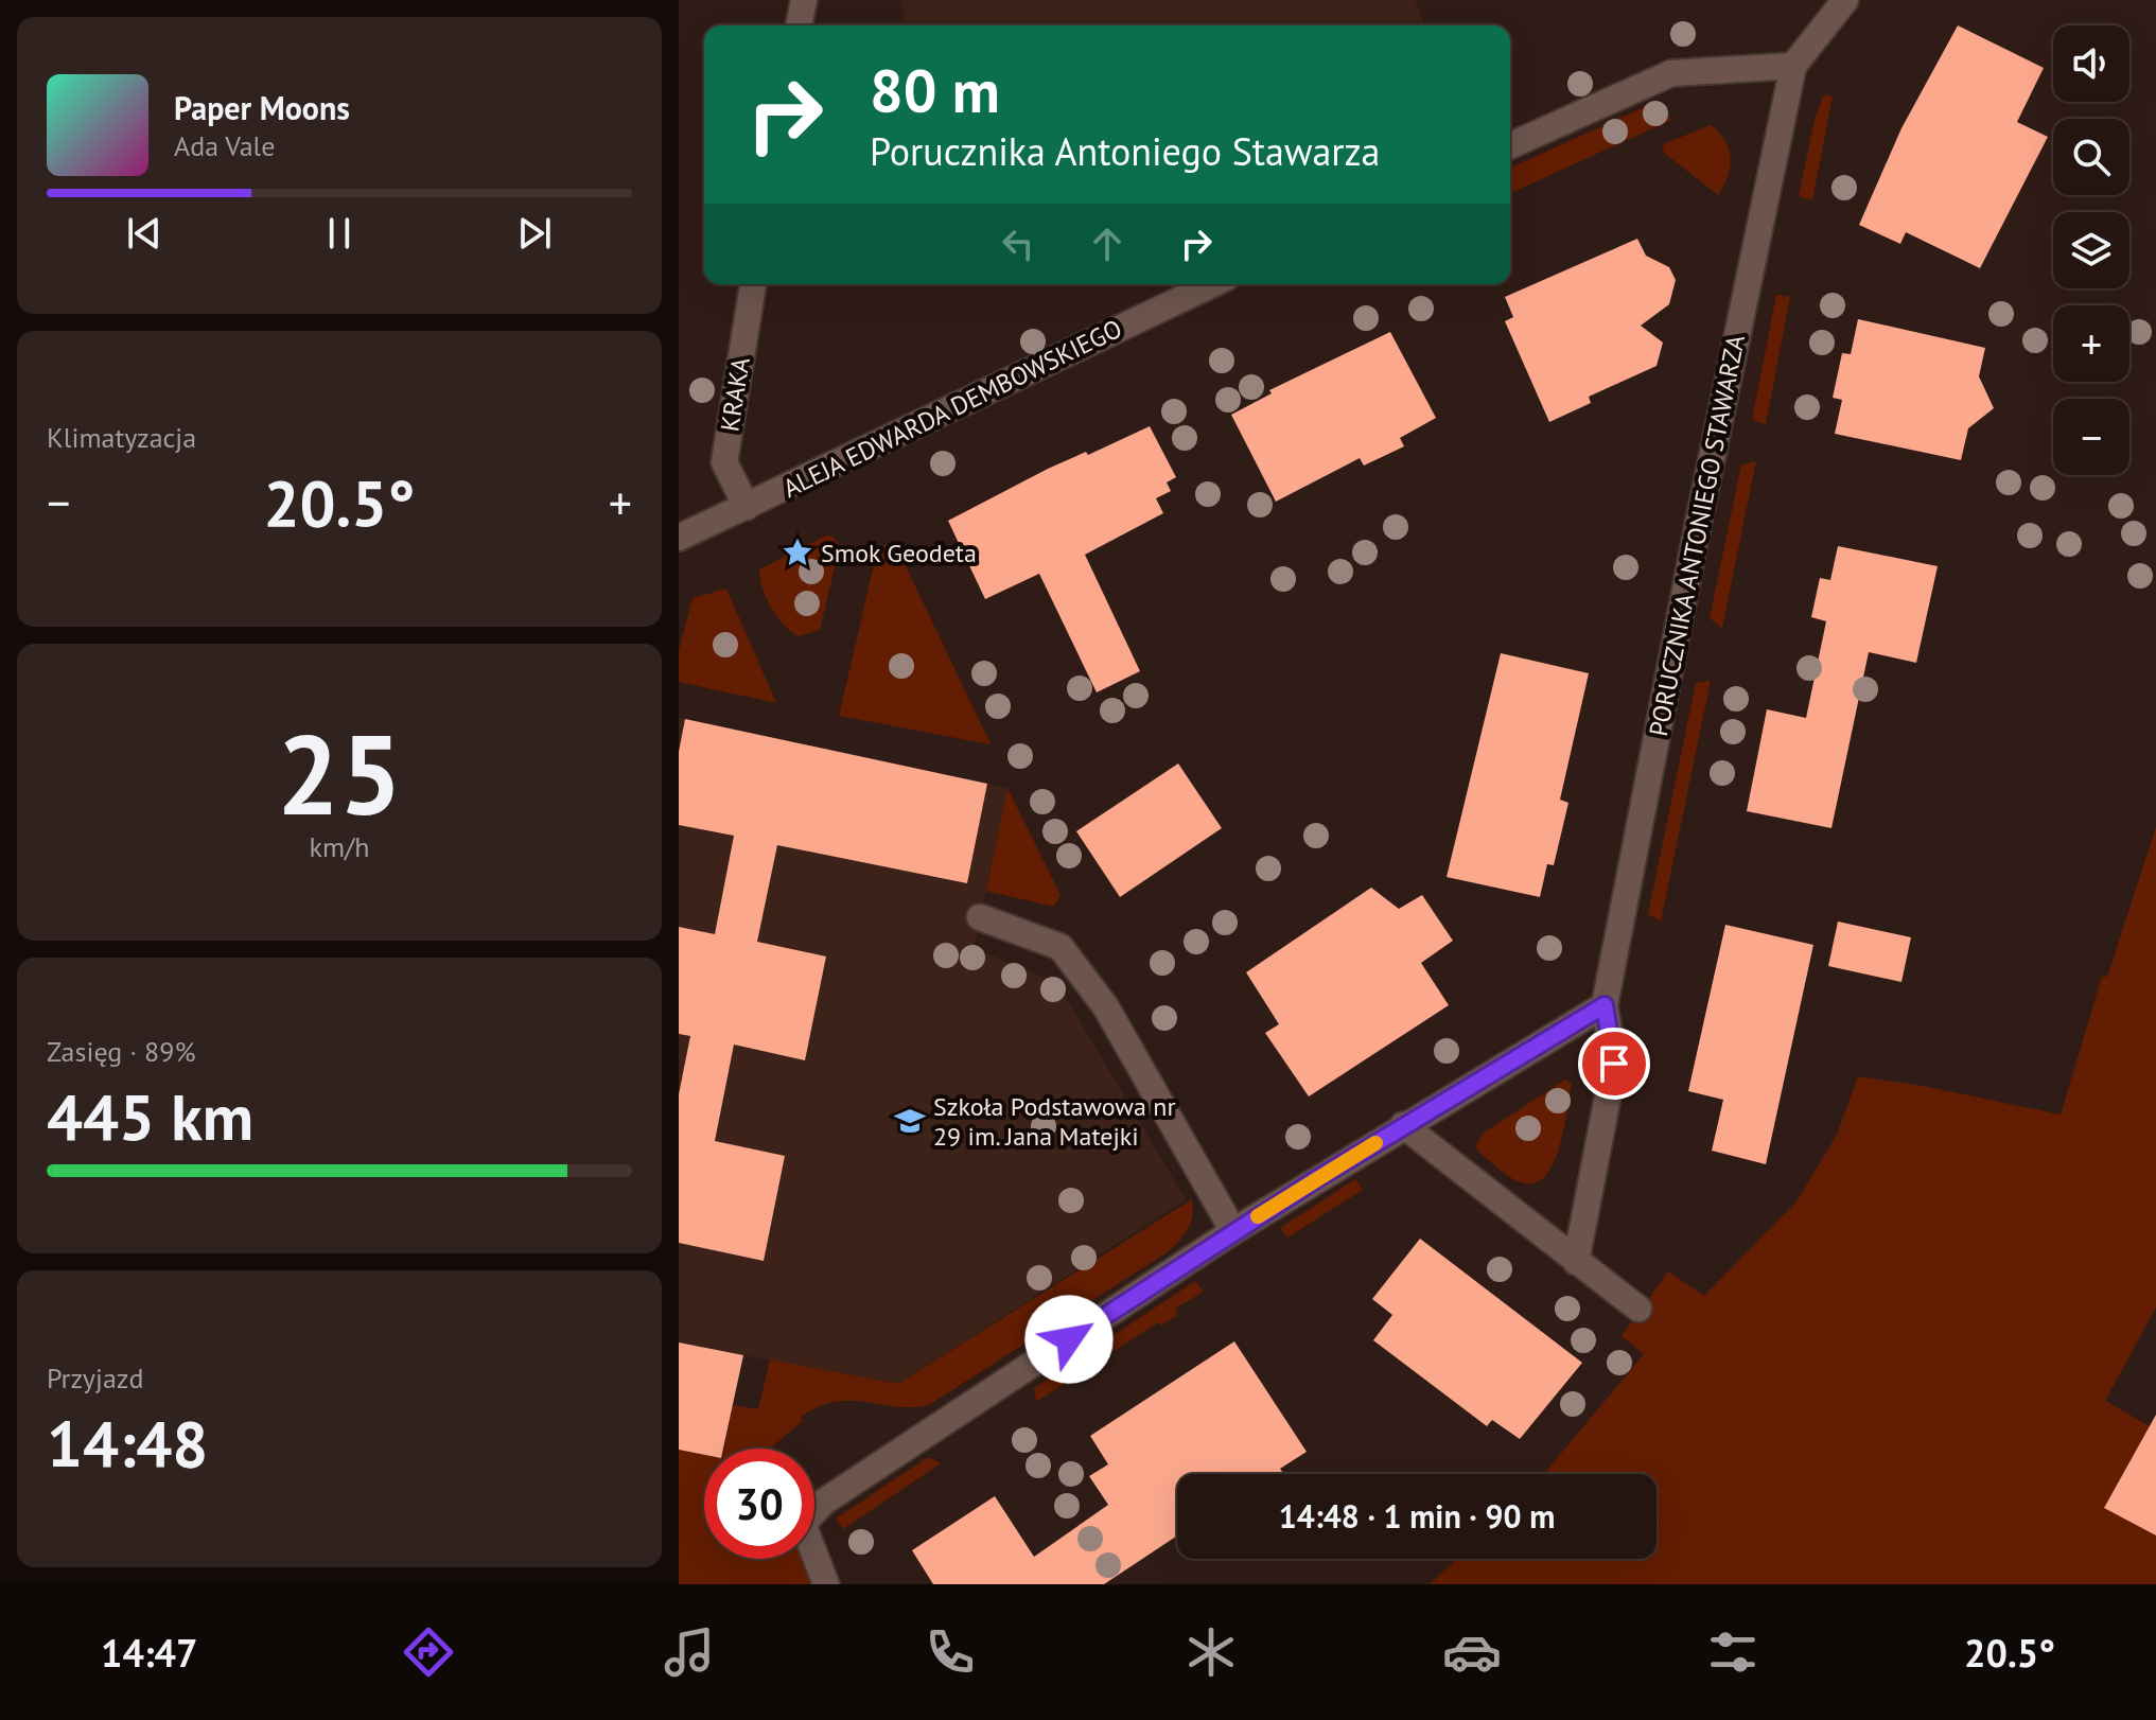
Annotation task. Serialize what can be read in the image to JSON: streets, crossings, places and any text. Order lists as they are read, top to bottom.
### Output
{
  "streets": {
    "street": ["KRAKA", "ALEJA EDWARDA DEMBOWSKIEGO", "PORUCZNIKA ANTONIEGO STAWARZA"]
  },
  "crossings": [
    ["KRAKA", "ALEJA EDWARDA DEMBOWSKIEGO"]
  ],
  "places": {
    "place": ["Smok Geodeta"],
    "school or university": ["Szkoła Podstawowa nr 29 im. Jana Matejki"]
  },
  "page": {
    "map_buttons": ["+", "−"],
    "turn": ["80 m", "Porucznika Antoniego Stawarza"],
    "song": ["Paper Moons", "Ada Vale"],
    "tile": [
      "Klimatyzacja",
      ["25", "km/h"],
      ["Zasięg · 89%", "445 km"],
      ["Przyjazd", "14:48"]
    ],
    "heat": ["−", "20.5°", "+"],
    "limit": "30",
    "trip": "14:48 · 1 min · 90 m",
    "tabs": ["14:47", "20.5°"]
  }
}
